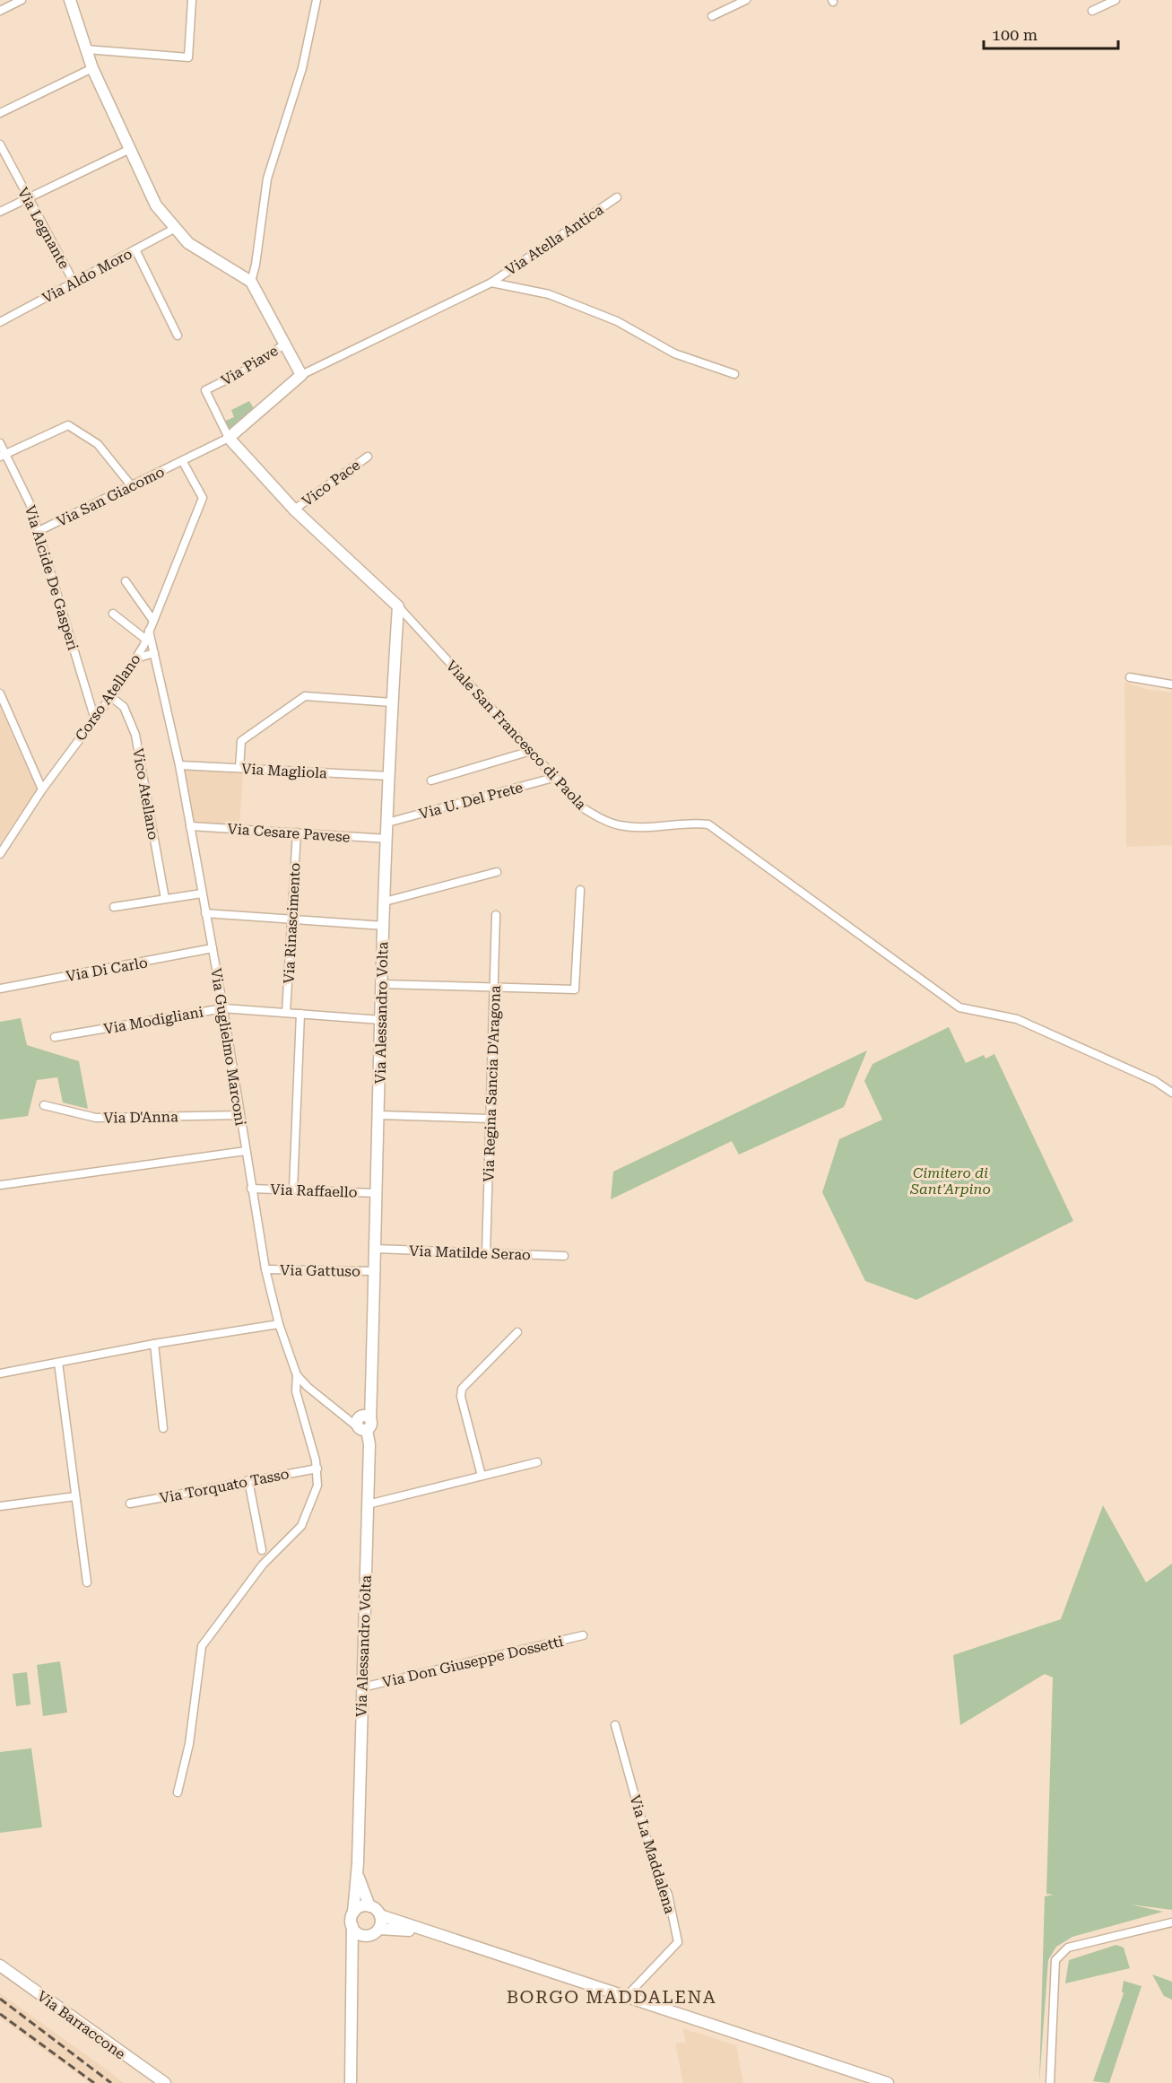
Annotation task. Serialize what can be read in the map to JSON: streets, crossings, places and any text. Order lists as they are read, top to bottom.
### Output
{
  "streets": {
    "street": [
      "Via Legnante",
      "Via Atella Antica",
      "Via Aldo Moro",
      "Via Piave",
      "Vico Pace",
      "Via San Giacomo",
      "Via Alcide De Gasperi",
      "Corso Atellano",
      "Viale San Francesco di Paola",
      "Via Magliola",
      "Vico Atellano",
      "Via U. Del Prete",
      "Via Cesare Pavese",
      "Via Rinascimento",
      "Via Di Carlo",
      "Via Alessandro Volta",
      "Via Modigliani",
      "Via Guglielmo Marconi",
      "Via Regina Sancia D'Aragona",
      "Via D'Anna",
      "Via Raffaello",
      "Via Matilde Serao",
      "Via Gattuso",
      "Via Torquato Tasso",
      "Via Don Giuseppe Dossetti",
      "Via La Maddalena",
      "Via Barraccone"
    ]
  },
  "crossings": [
    ["Via Legnante", "Via Aldo Moro"],
    ["Via Piave", "Via San Giacomo"],
    ["Via Piave", "Viale San Francesco di Paola"],
    ["Vico Pace", "Viale San Francesco di Paola"],
    ["Via San Giacomo", "Via Alcide De Gasperi"],
    ["Via San Giacomo", "Corso Atellano"],
    ["Via San Giacomo", "Viale San Francesco di Paola"],
    ["Via Alcide De Gasperi", "Corso Atellano"],
    ["Corso Atellano", "Vico Atellano"],
    ["Corso Atellano", "Via Guglielmo Marconi"],
    ["Viale San Francesco di Paola", "Via U. Del Prete"],
    ["Viale San Francesco di Paola", "Via Alessandro Volta"],
    ["Via Magliola", "Via Alessandro Volta"],
    ["Via Magliola", "Via Guglielmo Marconi"],
    ["Via U. Del Prete", "Via Alessandro Volta"],
    ["Via Cesare Pavese", "Via Rinascimento"],
    ["Via Cesare Pavese", "Via Alessandro Volta"],
    ["Via Cesare Pavese", "Via Guglielmo Marconi"],
    ["Via Rinascimento", "Via Modigliani"],
    ["Via Di Carlo", "Via Guglielmo Marconi"],
    ["Via Alessandro Volta", "Via Modigliani"],
    ["Via Alessandro Volta", "Via Guglielmo Marconi"],
    ["Via Alessandro Volta", "Via Raffaello"],
    ["Via Alessandro Volta", "Via Matilde Serao"],
    ["Via Alessandro Volta", "Via Gattuso"],
    ["Via Alessandro Volta", "Via Don Giuseppe Dossetti"],
    ["Via Modigliani", "Via Guglielmo Marconi"],
    ["Via Guglielmo Marconi", "Via D'Anna"],
    ["Via Guglielmo Marconi", "Via Raffaello"],
    ["Via Guglielmo Marconi", "Via Gattuso"],
    ["Via Regina Sancia D'Aragona", "Via Matilde Serao"]
  ],
  "districts": ["BORGO MADDALENA"],
  "parks": ["Cimitero di Sant'Arpino"],
  "scale_bar": "100 m"
}
